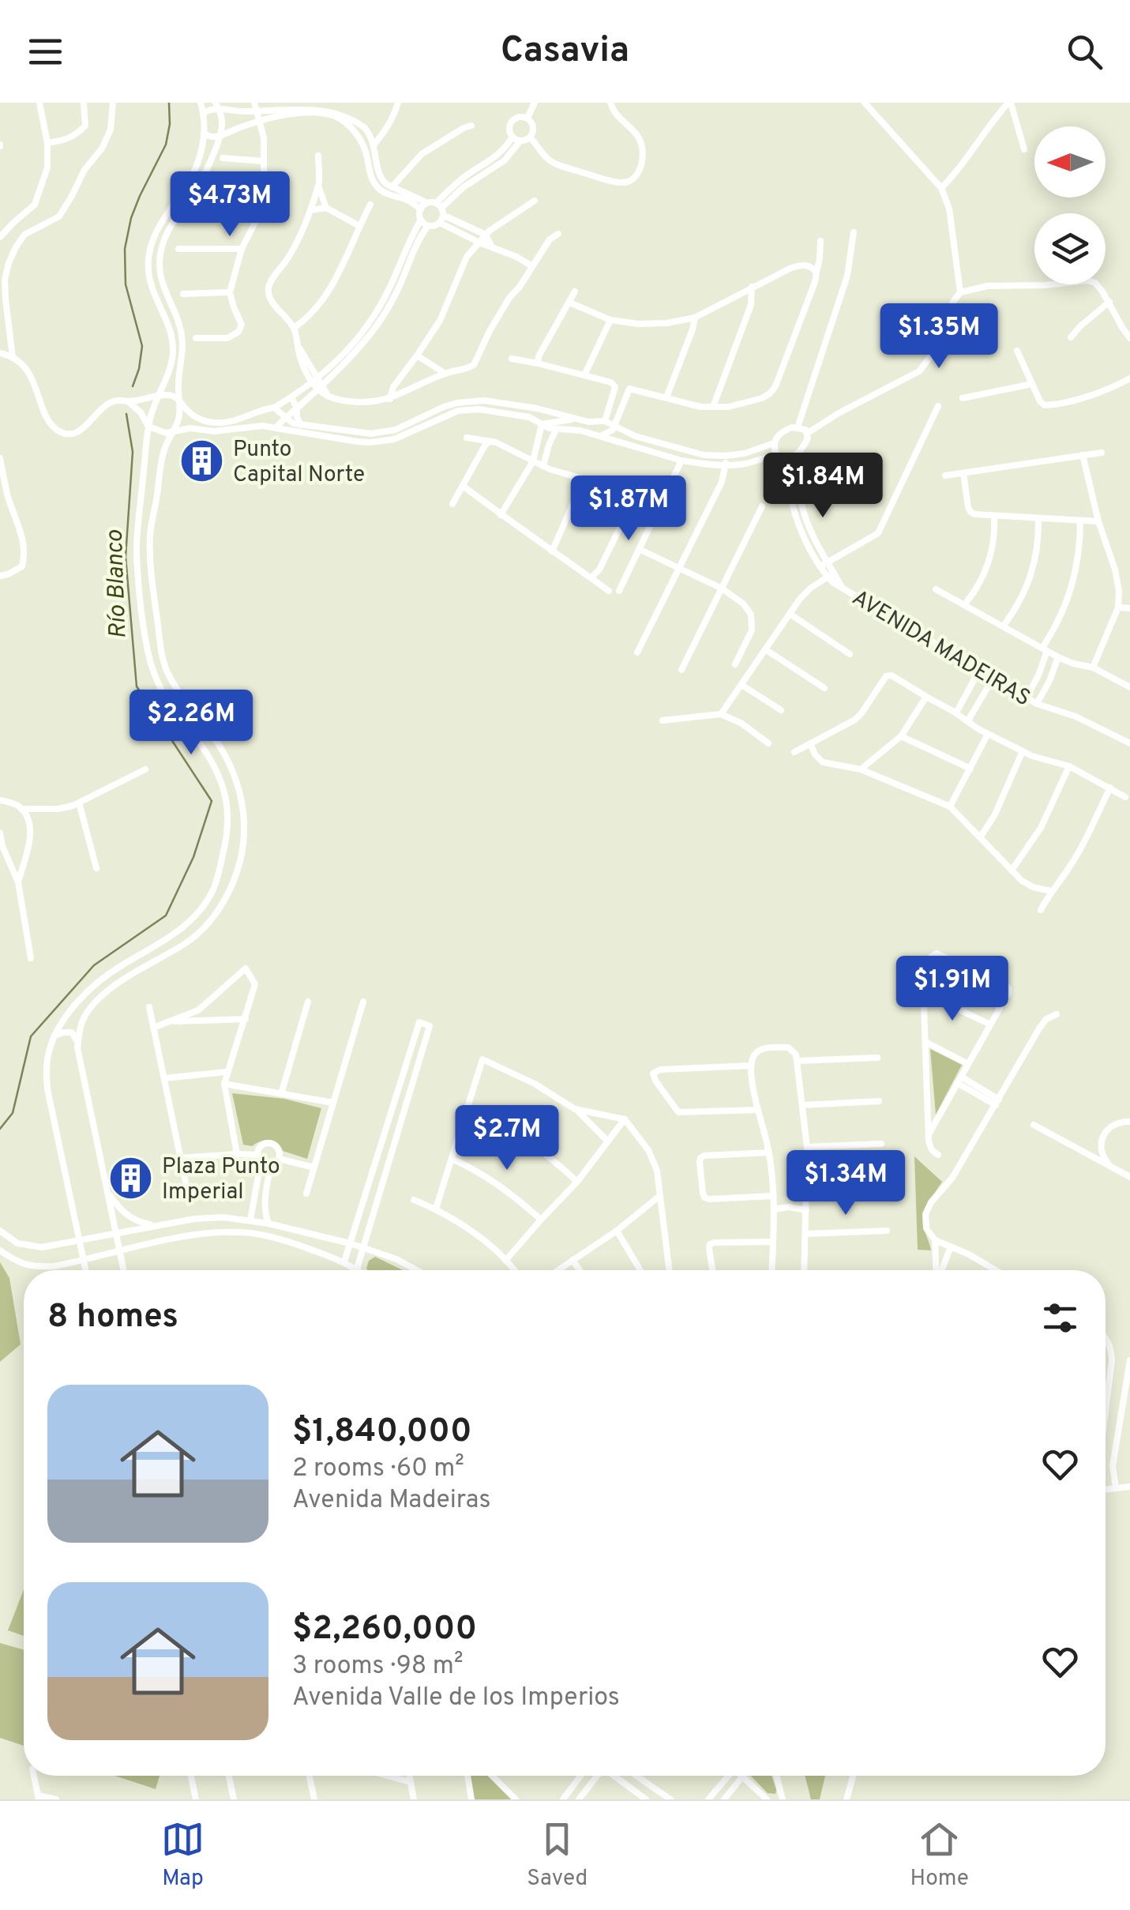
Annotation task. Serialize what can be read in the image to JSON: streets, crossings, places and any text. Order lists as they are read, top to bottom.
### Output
{
  "streets": {
    "street": ["AVENIDA MADEIRAS"]
  },
  "water": ["Río Blanco"],
  "places": {
    "building": ["Punto Capital Norte", "Plaza Punto Imperial"]
  },
  "north": "left",
  "page": {
    "header": "Casavia",
    "price": [
      "$4.73M",
      "$1.35M",
      "$1.84M",
      "$1.87M",
      "$2.26M",
      "$1.91M",
      "$2.7M",
      "$1.34M"
    ],
    "heading": "8 homes",
    "list": [
      {
        "name": "$1,840,000",
        "note": "2 rooms · 60 m² · Avenida Madeiras"
      },
      {
        "name": "$2,260,000",
        "note": "3 rooms · 98 m² · Avenida Valle de los Imperios"
      }
    ],
    "tabs": ["Map", "Saved", "Home"]
  }
}
